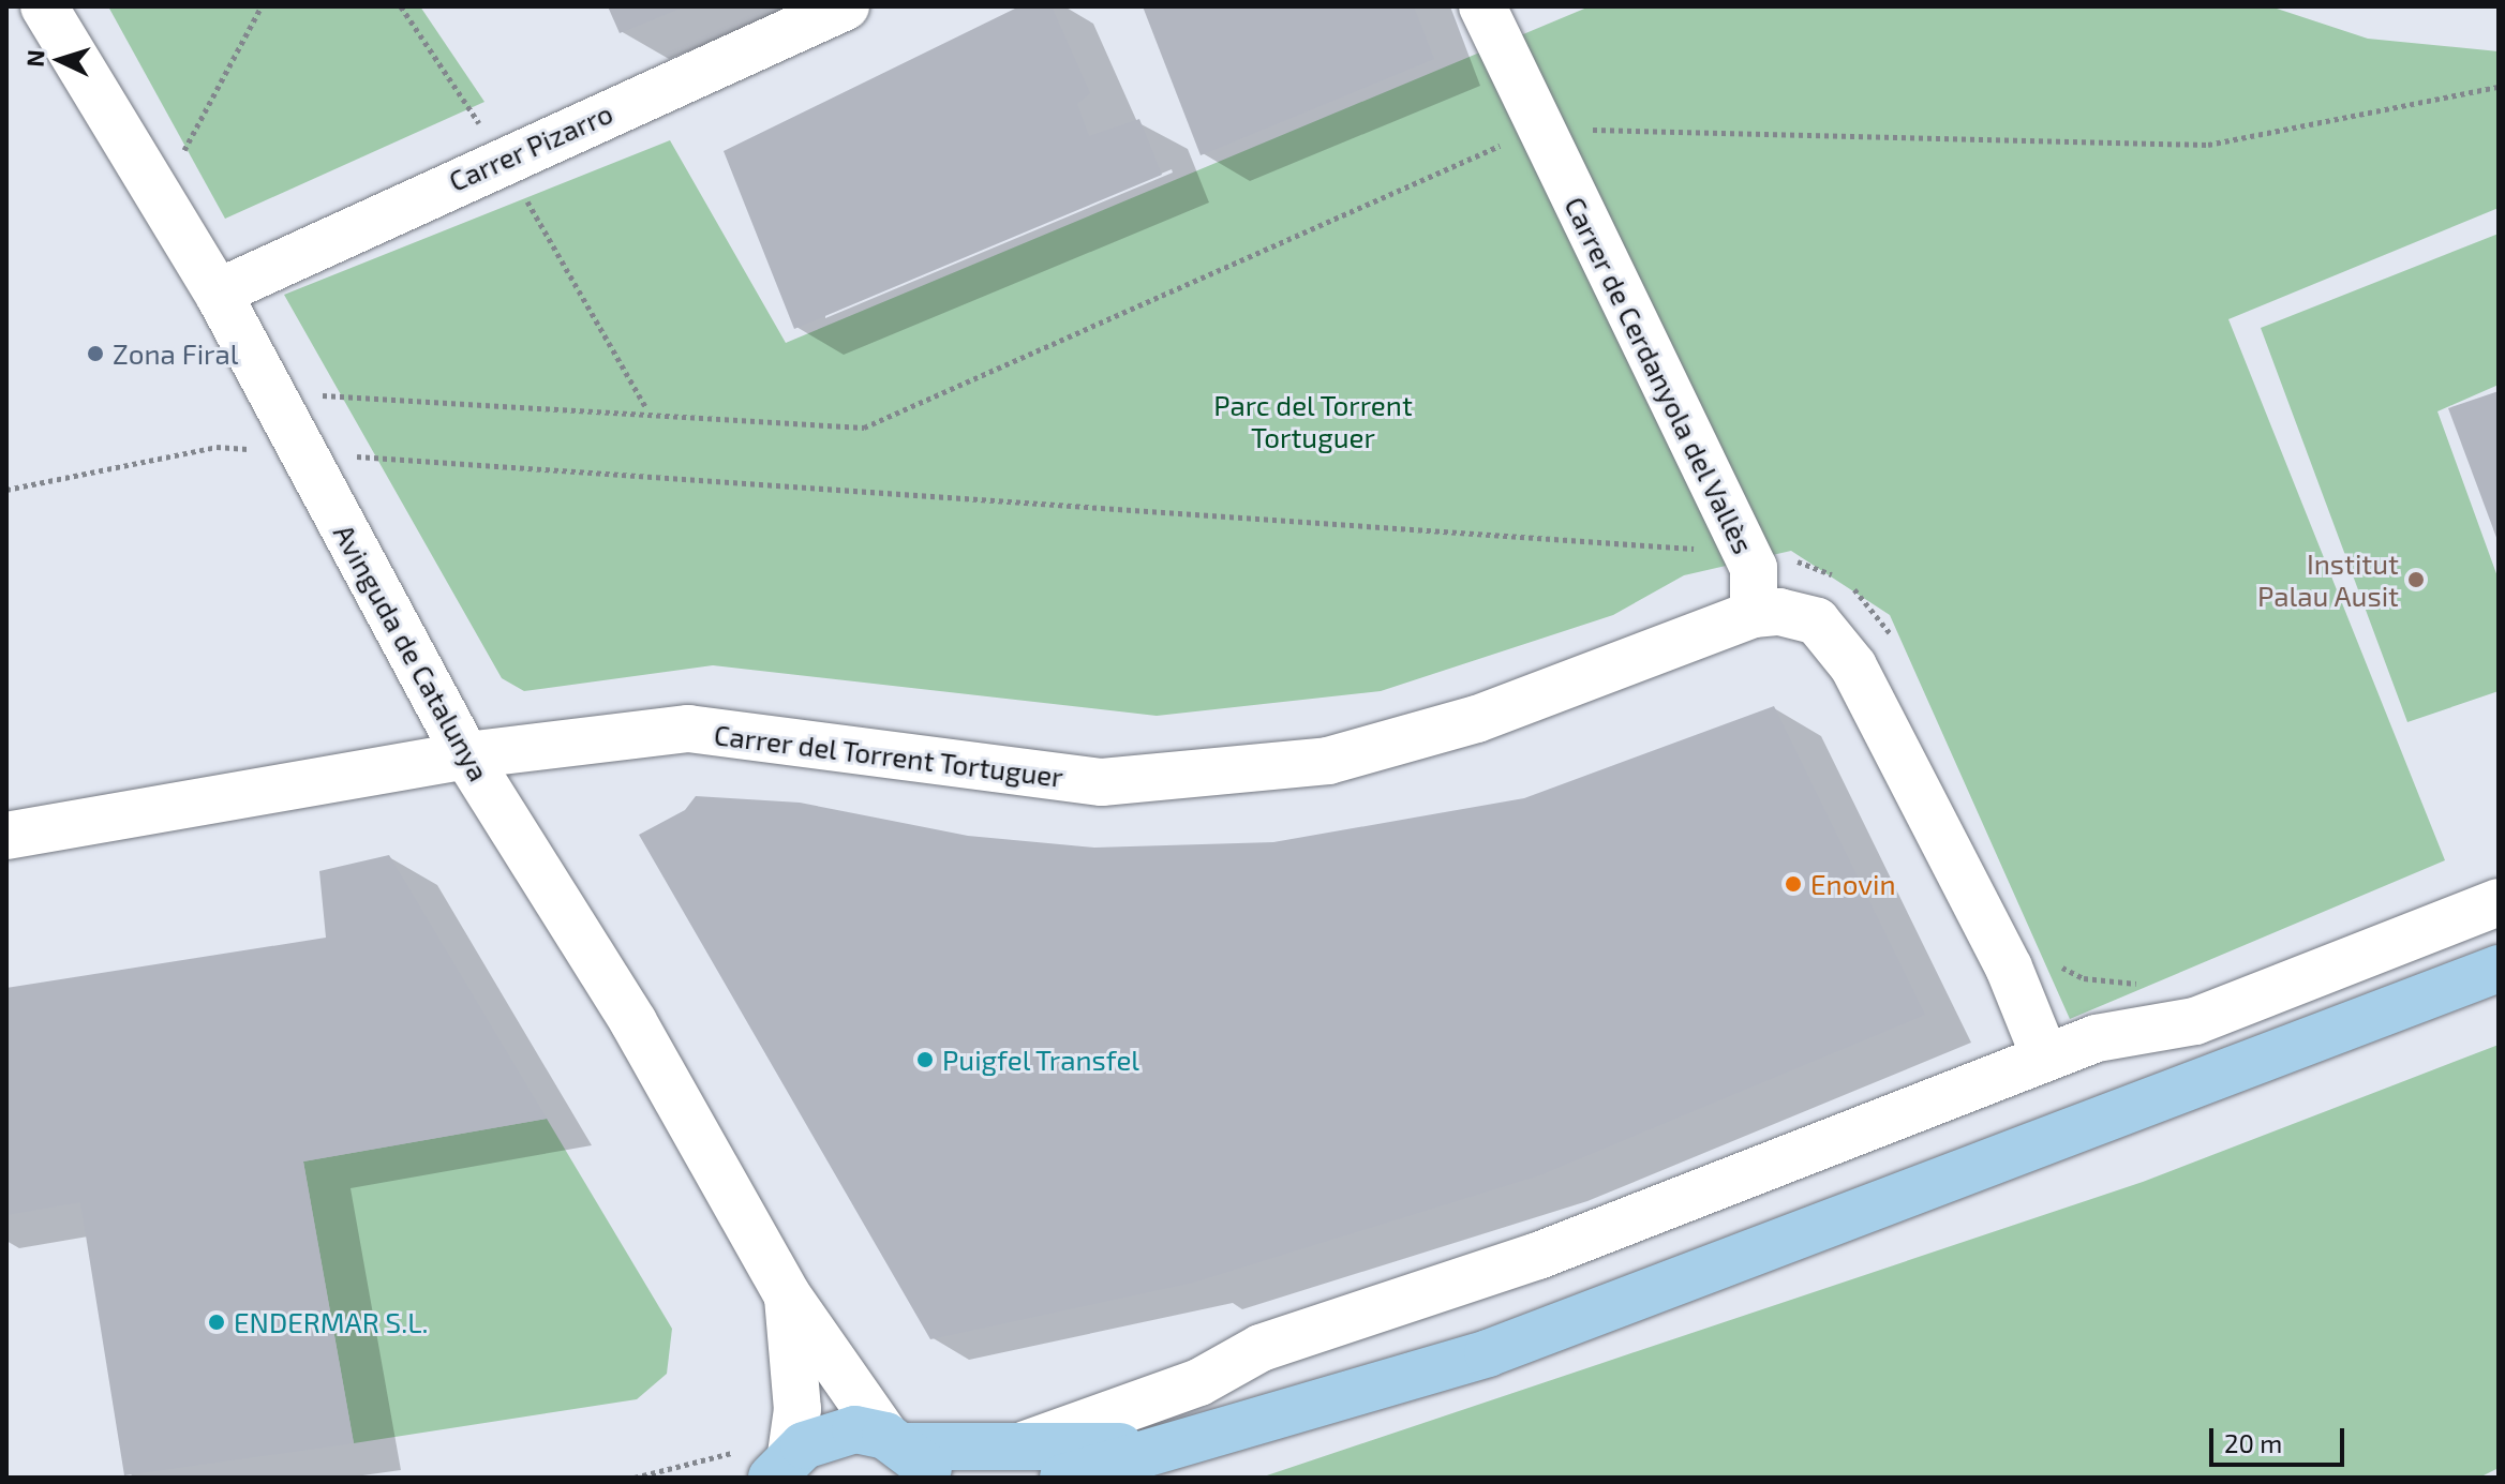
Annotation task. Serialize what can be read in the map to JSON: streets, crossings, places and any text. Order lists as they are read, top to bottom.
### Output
{
  "streets": {
    "street": [
      "Carrer Pizarro",
      "Carrer de Cerdanyola del Vallès",
      "Avinguda de Catalunya",
      "Carrer del Torrent Tortuguer"
    ]
  },
  "crossings": [
    ["Carrer Pizarro", "Avinguda de Catalunya"],
    ["Carrer de Cerdanyola del Vallès", "Carrer del Torrent Tortuguer"],
    ["Avinguda de Catalunya", "Carrer del Torrent Tortuguer"]
  ],
  "parks": ["Parc del Torrent Tortuguer"],
  "places": [
    "Zona Firal",
    "Institut Palau Ausit",
    "Enovin",
    "Puigfel Transfel",
    "ENDERMAR S.L."
  ],
  "scale_bar": "20 m",
  "north": "left"
}
